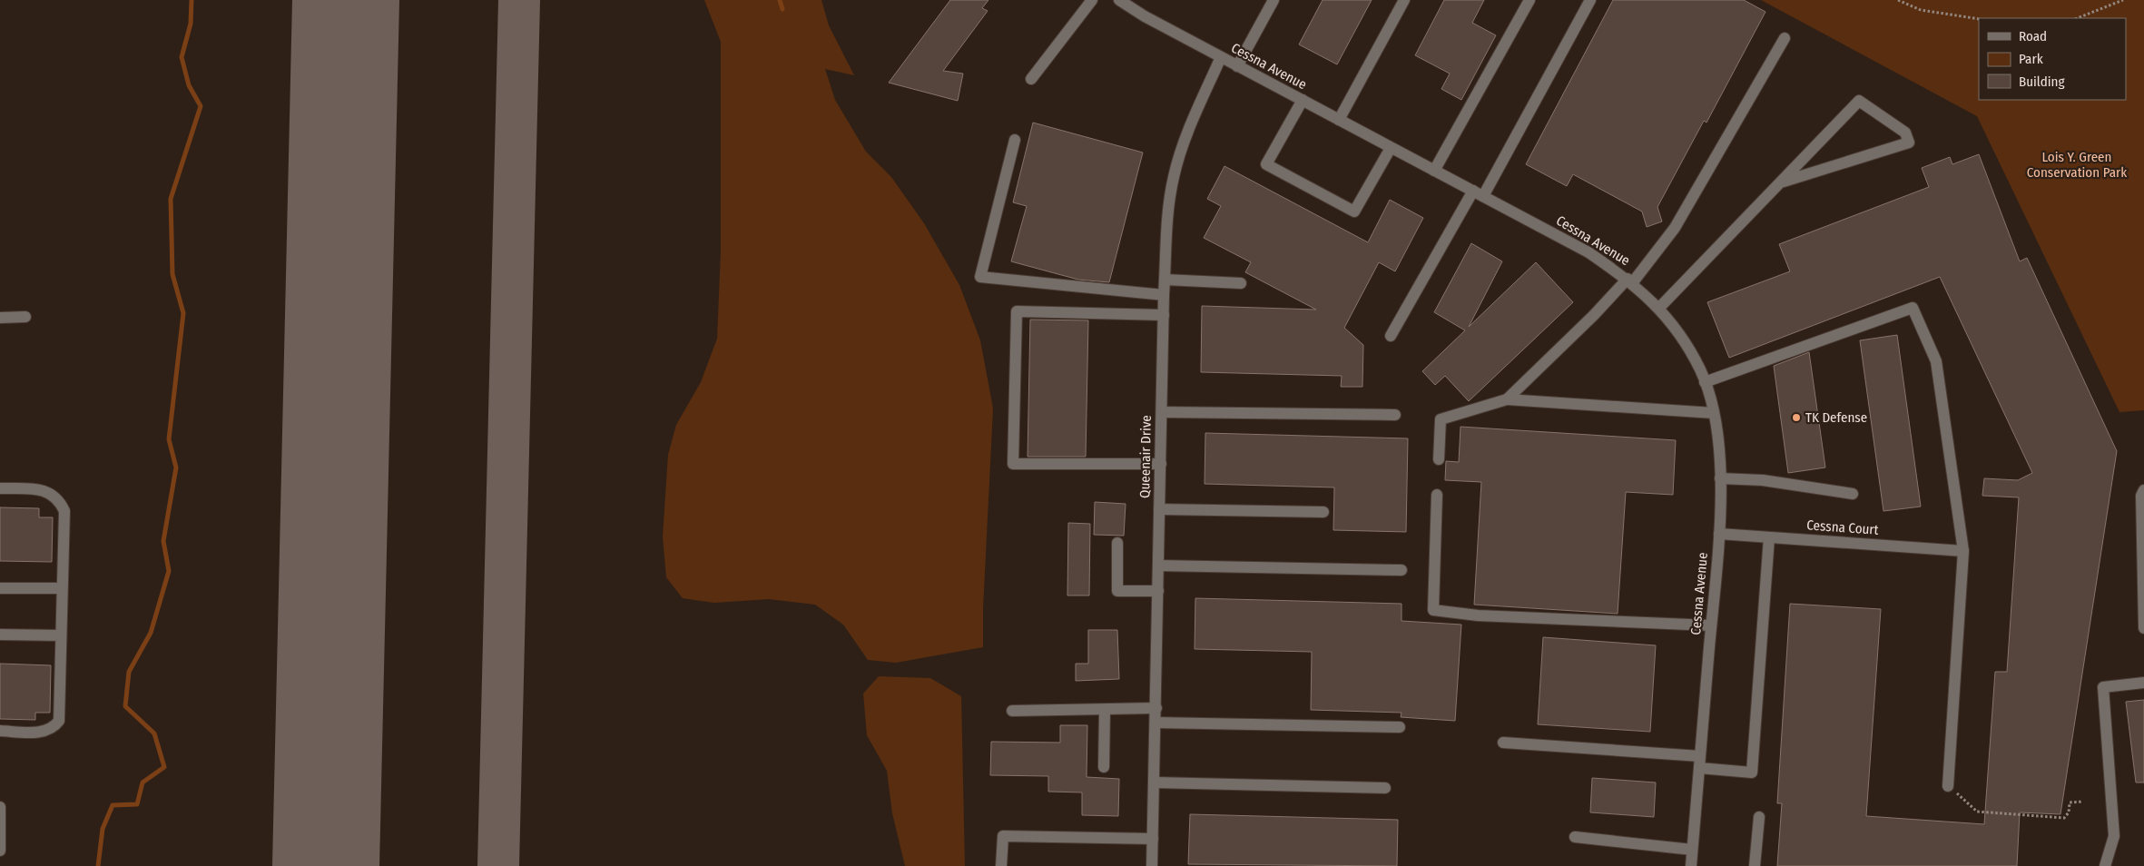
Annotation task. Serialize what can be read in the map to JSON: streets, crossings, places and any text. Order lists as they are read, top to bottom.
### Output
{
  "streets": {
    "street": ["Cessna Avenue", "Queenair Drive", "Cessna Court"]
  },
  "crossings": [
    ["Cessna Avenue", "Queenair Drive"],
    ["Cessna Avenue", "Cessna Court"]
  ],
  "parks": ["Lois Y. Green Conservation Park"],
  "places": ["TK Defense"],
  "legend": ["Road", "Park", "Building"]
}
